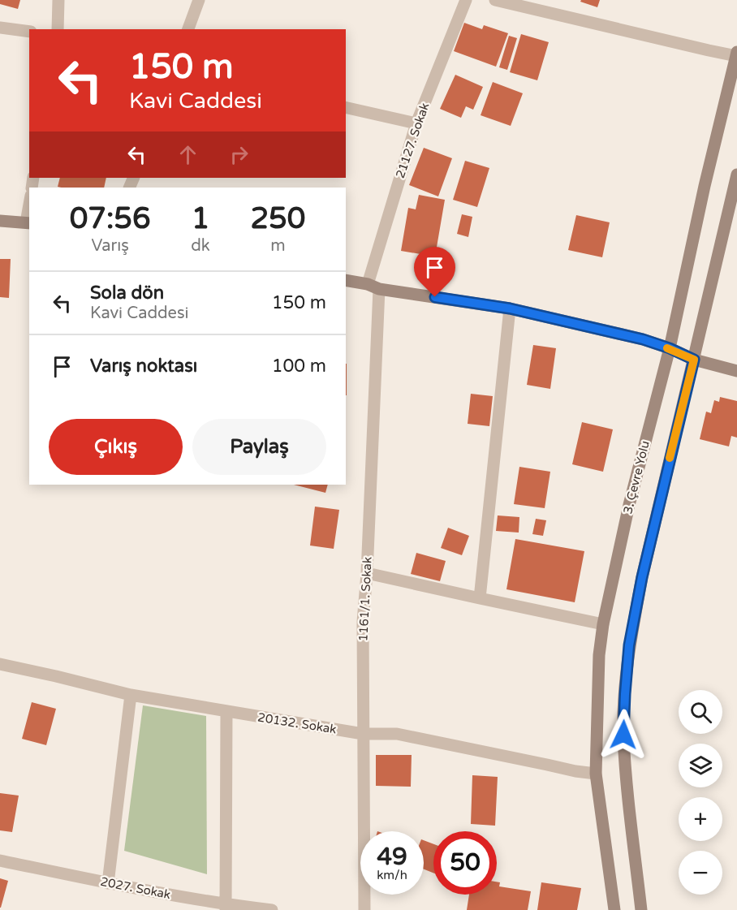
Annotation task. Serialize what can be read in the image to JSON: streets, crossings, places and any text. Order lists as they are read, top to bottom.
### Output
{
  "streets": {
    "main road": ["3. Çevre Yolu"],
    "street": [
      "21127. Sokak",
      "1161/1. Sokak",
      "20132. Sokak",
      "2027. Sokak"
    ]
  },
  "crossings": [
    ["21127. Sokak", "1161/1. Sokak"],
    ["3. Çevre Yolu", "20132. Sokak"],
    ["1161/1. Sokak", "20132. Sokak"]
  ],
  "page": {
    "turn": ["150 m", "Kavi Caddesi"],
    "eta": [
      "07:56",
      "Varış",
      "1",
      "dk",
      "250",
      "m"
    ],
    "list": [
      {
        "name": "Sola dön",
        "note": "Kavi Caddesi",
        "value": "150 m"
      },
      {
        "name": "Varış noktası",
        "value": "100 m"
      }
    ],
    "buttons": ["Çıkış", "Paylaş"],
    "map_buttons": ["+", "−"],
    "speed": "49 km/h",
    "limit": "50"
  }
}
